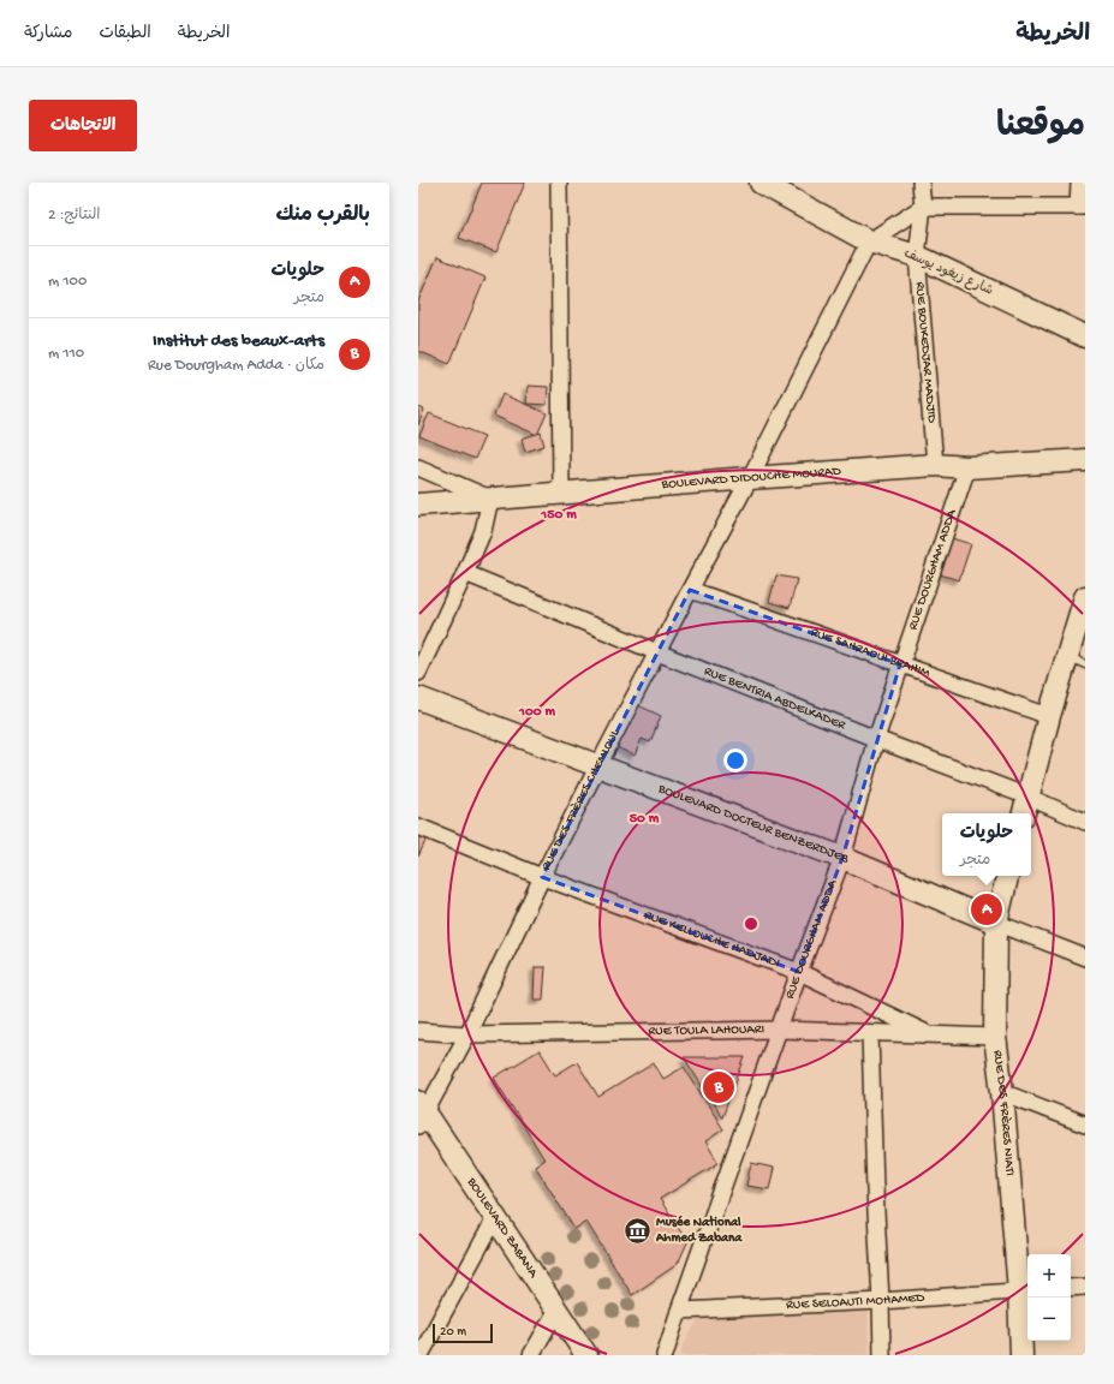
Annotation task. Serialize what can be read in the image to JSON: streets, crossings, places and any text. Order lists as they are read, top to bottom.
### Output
{
  "streets": {
    "main road": [
      "شارع زيغود يوسف",
      "BOULEVARD DIDOUCHE MOURAD",
      "BOULEVARD DOCTEUR BENZERDJEB",
      "RUE DES FRÈRES NIATI",
      "BOULEVARD ZABANA"
    ],
    "street": [
      "RUE BOUKEDJAR MADJID",
      "RUE DOURGHAM ADDA",
      "RUE SAHRAOUI BRAHIM",
      "RUE BENTRIA ABDELKADER",
      "RUE DES FRÈRES CHEMLOUL",
      "RUE KELLOUCHE HADJADI",
      "RUE TOULA LAHOUARI",
      "RUE SELOAUTI MOHAMED"
    ]
  },
  "crossings": [
    ["شارع زيغود يوسف", "RUE BOUKEDJAR MADJID"],
    ["شارع زيغود يوسف", "RUE DES FRÈRES CHEMLOUL"],
    ["RUE BOUKEDJAR MADJID", "BOULEVARD DIDOUCHE MOURAD"],
    ["BOULEVARD DIDOUCHE MOURAD", "RUE DOURGHAM ADDA"],
    ["BOULEVARD DIDOUCHE MOURAD", "RUE DES FRÈRES CHEMLOUL"],
    ["RUE DOURGHAM ADDA", "RUE SAHRAOUI BRAHIM"],
    ["RUE DOURGHAM ADDA", "RUE BENTRIA ABDELKADER"],
    ["RUE DOURGHAM ADDA", "BOULEVARD DOCTEUR BENZERDJEB"],
    ["RUE DOURGHAM ADDA", "RUE KELLOUCHE HADJADI"],
    ["RUE DOURGHAM ADDA", "RUE TOULA LAHOUARI"],
    ["RUE DOURGHAM ADDA", "RUE SELOAUTI MOHAMED"],
    ["RUE SAHRAOUI BRAHIM", "RUE DES FRÈRES CHEMLOUL"],
    ["RUE BENTRIA ABDELKADER", "RUE DES FRÈRES CHEMLOUL"],
    ["RUE DES FRÈRES CHEMLOUL", "BOULEVARD DOCTEUR BENZERDJEB"],
    ["RUE DES FRÈRES CHEMLOUL", "RUE KELLOUCHE HADJADI"],
    ["RUE DES FRÈRES CHEMLOUL", "RUE TOULA LAHOUARI"],
    ["RUE DES FRÈRES CHEMLOUL", "BOULEVARD ZABANA"],
    ["BOULEVARD DOCTEUR BENZERDJEB", "RUE DES FRÈRES NIATI"],
    ["RUE KELLOUCHE HADJADI", "RUE TOULA LAHOUARI"],
    ["RUE TOULA LAHOUARI", "RUE DES FRÈRES NIATI"],
    ["RUE DES FRÈRES NIATI", "RUE SELOAUTI MOHAMED"]
  ],
  "places": {
    "museum": ["Musée National Ahmed Zabana"]
  },
  "scale_bar": "20 m",
  "page": {
    "header": "الخريطة",
    "nav": ["الخريطة", "الطبقات", "مشاركة"],
    "title": "موقعنا",
    "buttons": "الاتجاهات",
    "heading": ["بالقرب منك", "النتائج: 2"],
    "list": [
      {
        "mark": "A",
        "name": "حلويات",
        "note": "متجر",
        "value": "100 m"
      },
      {
        "mark": "B",
        "name": "Institut des beaux-arts",
        "note": "مكان · Rue Dourgham Adda",
        "value": "110 m"
      }
    ],
    "popup": ["حلويات", "متجر"],
    "pins": ["A", "B"],
    "map_buttons": ["+", "−"],
    "scale": "20 m"
  },
  "rings": ["150 m", "100 m", "50 m"]
}
